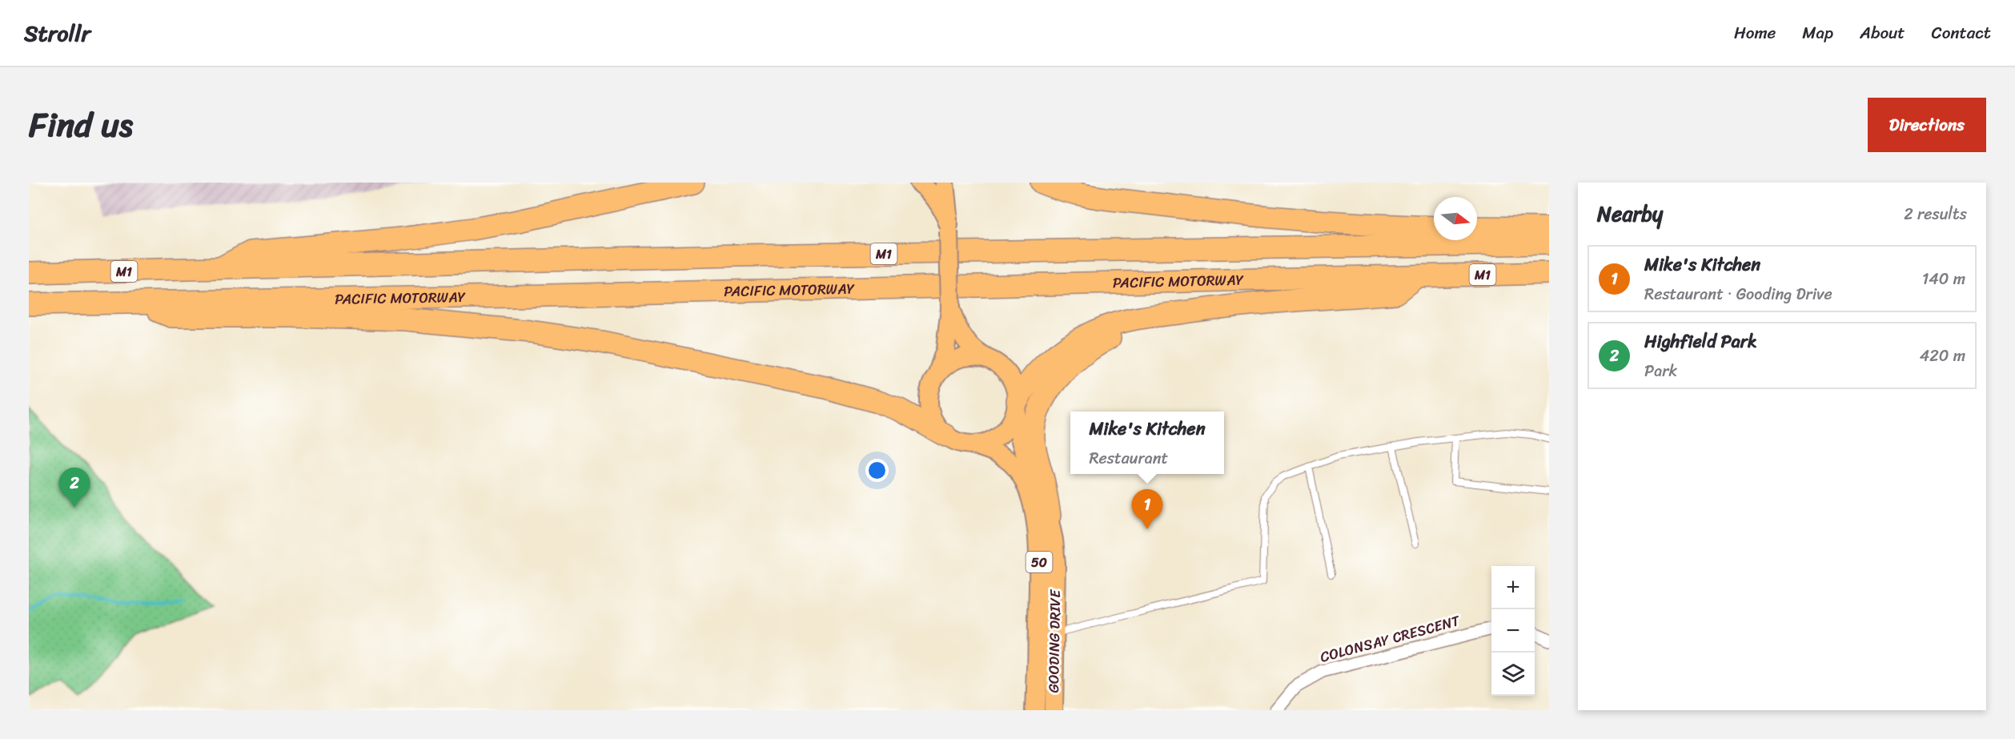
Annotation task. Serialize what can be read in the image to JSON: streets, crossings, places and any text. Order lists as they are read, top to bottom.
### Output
{
  "streets": {
    "highway": ["M1", "PACIFIC MOTORWAY"],
    "main road": ["50", "GOODING DRIVE"],
    "street": ["COLONSAY CRESCENT"]
  },
  "crossings": [
    ["50", "GOODING DRIVE"]
  ],
  "north": "right",
  "page": {
    "header": "Strollr",
    "nav": [
      "Home",
      "Map",
      "About",
      "Contact"
    ],
    "title": "Find us",
    "buttons": "Directions",
    "heading": ["Nearby", "2 results"],
    "list": [
      {
        "mark": "1",
        "name": "Mike's Kitchen",
        "note": "Restaurant · Gooding Drive",
        "value": "140 m"
      },
      {
        "mark": "2",
        "name": "Highfield Park",
        "note": "Park",
        "value": "420 m"
      }
    ],
    "popup": ["Mike's Kitchen", "Restaurant"],
    "pins": ["2", "1"],
    "map_buttons": ["+", "−"]
  }
}
